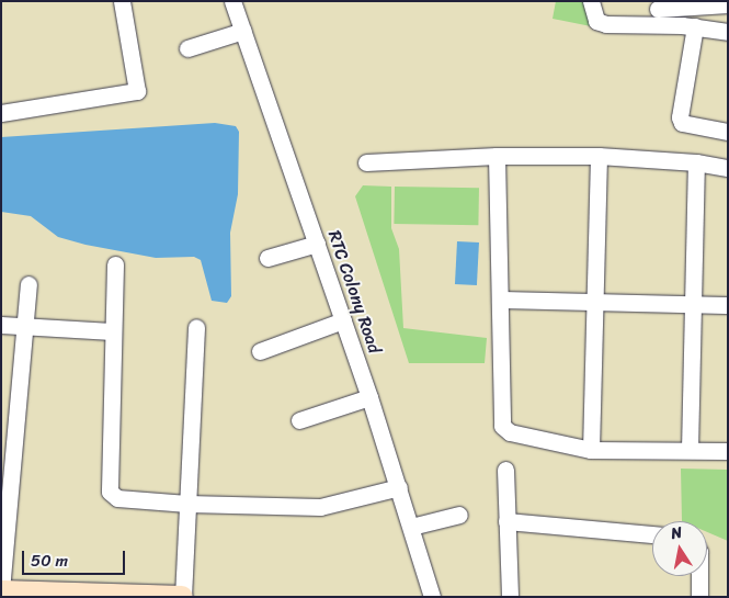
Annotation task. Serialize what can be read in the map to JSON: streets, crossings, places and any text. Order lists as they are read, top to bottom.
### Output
{
  "streets": {
    "street": ["RTC Colony Road"]
  },
  "scale_bar": "50 m",
  "north": "top"
}
